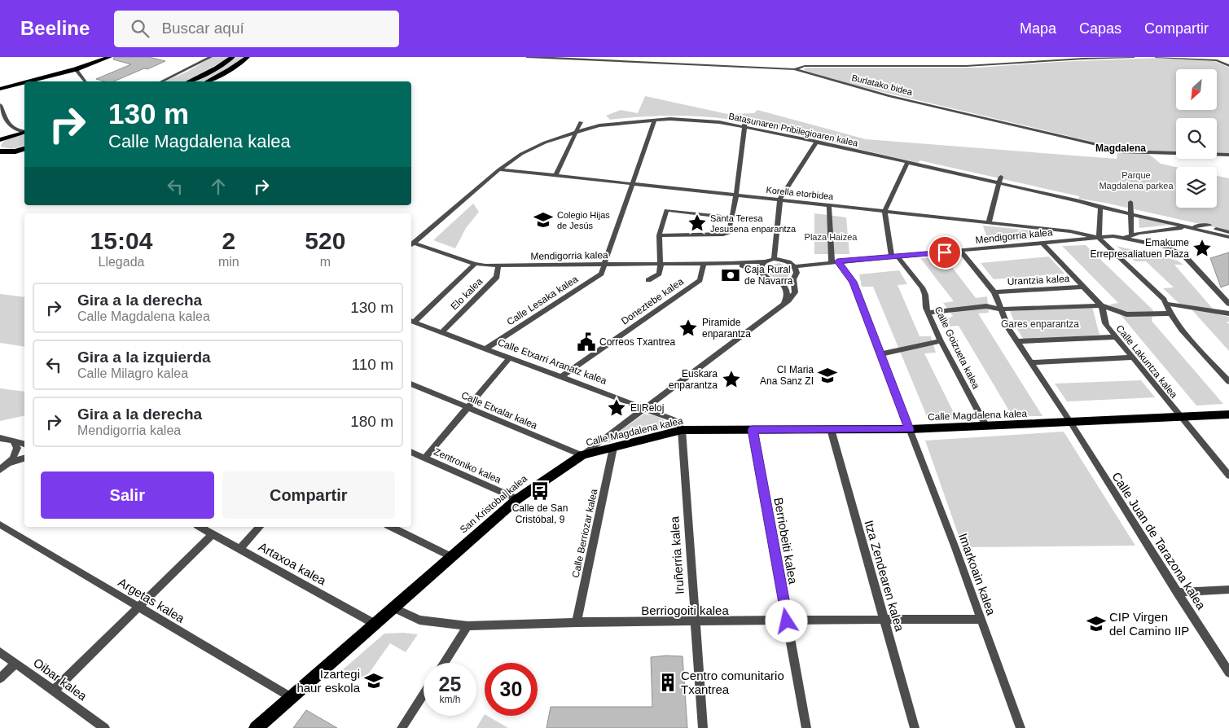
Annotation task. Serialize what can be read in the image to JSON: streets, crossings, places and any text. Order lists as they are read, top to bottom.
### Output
{
  "streets": {
    "main road": ["Calle Magdalena kalea", "San Kristobal kalea"],
    "street": [
      "Burlatako bidea",
      "Batasunaren Pribilegioaren kalea",
      "Korella etorbidea",
      "Mendigorria kalea",
      "Urantzia kalea",
      "Elo kalea",
      "Calle Lesaka kalea",
      "Doneztebe kalea",
      "Calle Goizueta kalea",
      "Calle Etxarri Aranatz kalea",
      "Calle Lakuntza kalea",
      "Calle Etxalar kalea",
      "Zentroniko kalea",
      "Calle Berriozar kalea",
      "Berriobeiti kalea",
      "Calle Juan de Tarazona kalea",
      "Iruñerria kalea",
      "Artaxoa kalea",
      "Imarkoain kalea",
      "Itza Zendearen kalea",
      "Argetas kalea",
      "Berriogoiti kalea",
      "Oibar kalea"
    ]
  },
  "crossings": [
    ["Batasunaren Pribilegioaren kalea", "Korella etorbidea"],
    ["Batasunaren Pribilegioaren kalea", "Mendigorria kalea"],
    ["Korella etorbidea", "Mendigorria kalea"],
    ["Mendigorria kalea", "Elo kalea"],
    ["Mendigorria kalea", "Calle Lesaka kalea"],
    ["Mendigorria kalea", "Doneztebe kalea"],
    ["Mendigorria kalea", "Calle Goizueta kalea"],
    ["Mendigorria kalea", "San Kristobal kalea"],
    ["Mendigorria kalea", "Imarkoain kalea"],
    ["Elo kalea", "Calle Etxarri Aranatz kalea"],
    ["Calle Lesaka kalea", "Calle Etxarri Aranatz kalea"],
    ["Doneztebe kalea", "Calle Etxarri Aranatz kalea"],
    ["Calle Goizueta kalea", "Calle Magdalena kalea"],
    ["Calle Etxarri Aranatz kalea", "Calle Magdalena kalea"],
    ["Calle Etxarri Aranatz kalea", "San Kristobal kalea"],
    ["Calle Etxarri Aranatz kalea", "Iruñerria kalea"],
    ["Calle Lakuntza kalea", "Calle Magdalena kalea"],
    ["Calle Etxalar kalea", "Calle Magdalena kalea"],
    ["Calle Etxalar kalea", "San Kristobal kalea"],
    ["Calle Magdalena kalea", "San Kristobal kalea"],
    ["Calle Magdalena kalea", "Calle Berriozar kalea"],
    ["Calle Magdalena kalea", "Berriobeiti kalea"],
    ["Calle Magdalena kalea", "Calle Juan de Tarazona kalea"],
    ["Calle Magdalena kalea", "Iruñerria kalea"],
    ["Calle Magdalena kalea", "Imarkoain kalea"],
    ["Calle Magdalena kalea", "Itza Zendearen kalea"],
    ["Zentroniko kalea", "San Kristobal kalea"],
    ["San Kristobal kalea", "Artaxoa kalea"],
    ["San Kristobal kalea", "Argetas kalea"],
    ["San Kristobal kalea", "Berriogoiti kalea"],
    ["Calle Berriozar kalea", "Berriogoiti kalea"],
    ["Berriobeiti kalea", "Berriogoiti kalea"],
    ["Iruñerria kalea", "Berriogoiti kalea"],
    ["Imarkoain kalea", "Berriogoiti kalea"],
    ["Itza Zendearen kalea", "Berriogoiti kalea"]
  ],
  "districts": ["Magdalena"],
  "parks": ["Parque Magdalena parkea", "Plaza Haizea", "Gares enparantza"],
  "places": {
    "school or university": [
      "Colegio Hijas de Jesús",
      "CI Maria Ana Sanz ZI",
      "CIP Virgen del Camino IIP",
      "Izartegi haur eskola"
    ],
    "place": [
      "Santa Teresa Jesusena enparantza",
      "Emakume Errepresaliatuen Plaza",
      "Piramide enparantza",
      "Euskara enparantza",
      "El Reloj"
    ],
    "bank": ["Caja Rural de Navarra"],
    "public building": ["Correos Txantrea"],
    "bus stop": ["Calle de San Cristóbal, 9"],
    "building": ["Centro comunitario Txantrea"]
  },
  "north": "bottom left",
  "page": {
    "header": "Beeline",
    "search": "Buscar aquí",
    "nav": ["Mapa", "Capas", "Compartir"],
    "turn": ["130 m", "Calle Magdalena kalea"],
    "eta": [
      "15:04",
      "Llegada",
      "2",
      "min",
      "520",
      "m"
    ],
    "list": [
      {
        "name": "Gira a la derecha",
        "note": "Calle Magdalena kalea",
        "value": "130 m"
      },
      {
        "name": "Gira a la izquierda",
        "note": "Calle Milagro kalea",
        "value": "110 m"
      },
      {
        "name": "Gira a la derecha",
        "note": "Mendigorria kalea",
        "value": "180 m"
      }
    ],
    "buttons": ["Salir", "Compartir"],
    "speed": "25 km/h",
    "limit": "30"
  }
}
